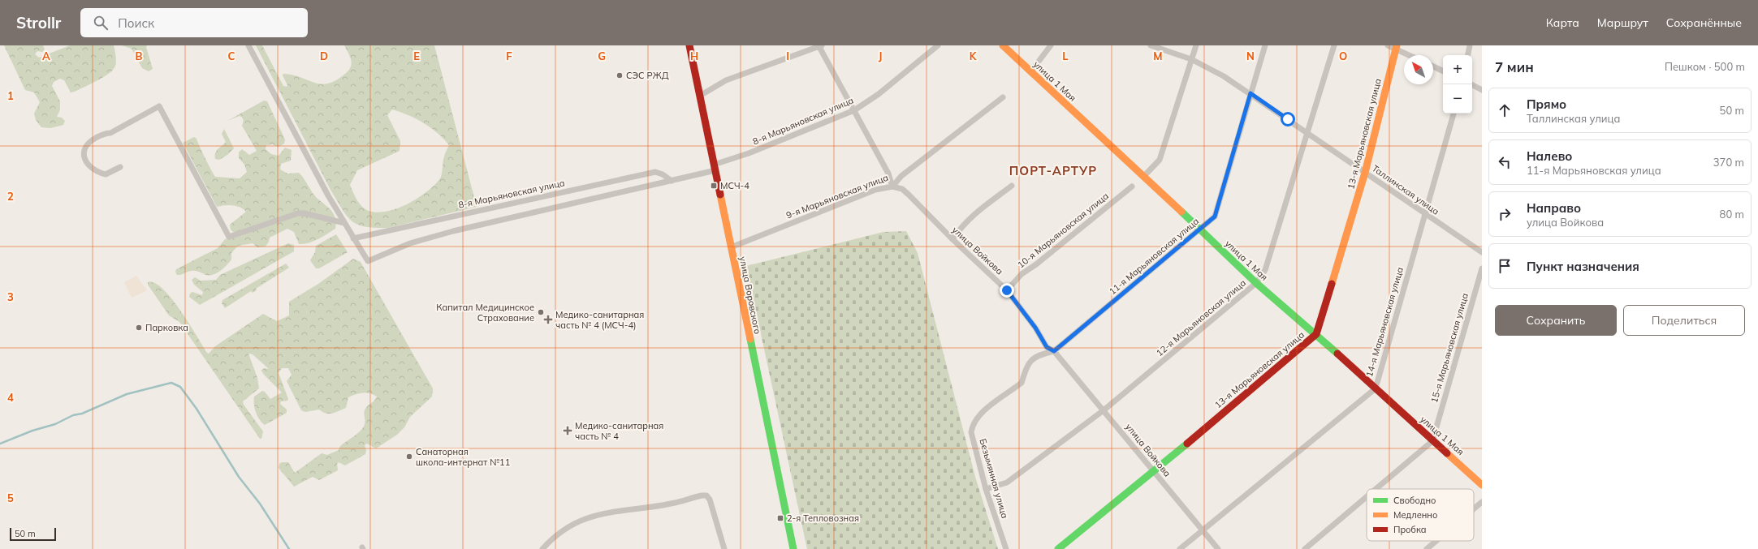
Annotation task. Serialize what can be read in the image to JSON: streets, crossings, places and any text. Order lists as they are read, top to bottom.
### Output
{
  "streets": {
    "street": [
      "улица 1 Мая",
      "8-я Марьяновская улица",
      "13-я Марьяновская улица",
      "Таллинская улица",
      "9-я Марьяновская улица",
      "10-я Марьяновская улица",
      "улица Войкова",
      "11-я Марьяновская улица",
      "улица Воровского",
      "12-я Марьяновская улица",
      "14-я Марьяновская улица",
      "15-я Марьяновская улица",
      "Безымянная улица"
    ]
  },
  "crossings": [
    ["улица 1 Мая", "13-я Марьяновская улица"],
    ["улица 1 Мая", "11-я Марьяновская улица"],
    ["улица 1 Мая", "12-я Марьяновская улица"],
    ["улица 1 Мая", "14-я Марьяновская улица"],
    ["улица 1 Мая", "15-я Марьяновская улица"],
    ["8-я Марьяновская улица", "улица Воровского"],
    ["13-я Марьяновская улица", "Таллинская улица"],
    ["13-я Марьяновская улица", "улица Войкова"],
    ["Таллинская улица", "11-я Марьяновская улица"],
    ["Таллинская улица", "12-я Марьяновская улица"],
    ["Таллинская улица", "14-я Марьяновская улица"],
    ["9-я Марьяновская улица", "улица Войкова"],
    ["9-я Марьяновская улица", "улица Воровского"],
    ["10-я Марьяновская улица", "улица Войкова"],
    ["улица Войкова", "11-я Марьяновская улица"],
    ["улица Войкова", "12-я Марьяновская улица"],
    ["улица Войкова", "14-я Марьяновская улица"],
    ["11-я Марьяновская улица", "Безымянная улица"],
    ["12-я Марьяновская улица", "Безымянная улица"]
  ],
  "districts": ["ПОРТ-АРТУР"],
  "places": {
    "other": [
      "СЭС РЖД",
      "Капитал Медицинское Страхование",
      "Парковка",
      "Санаторная школа-интернат №11"
    ],
    "transit": ["МСЧ-4", "2-я Тепловозная"],
    "health": ["Медико-санитарная часть № 4 (МСЧ-4)", "Медико-санитарная часть № 4"]
  },
  "legend": ["Свободно", "Медленно", "Пробка"],
  "scale_bar": "50 m",
  "north": "top left",
  "page": {
    "header": "Strollr",
    "search": "Поиск",
    "nav": ["Карта", "Маршрут", "Сохранённые"],
    "heading": ["7 мин", "Пешком · 500 m"],
    "map_buttons": ["+", "−"],
    "list": [
      ["Прямо", "Таллинская улица", "50 m"],
      ["Налево", "11-я Марьяновская улица", "370 m"],
      ["Направо", "улица Войкова", "80 m"],
      "Пункт назначения"
    ],
    "buttons": ["Сохранить", "Поделиться"],
    "scale": "50 m"
  },
  "grid": {
    "columns": [
      "A",
      "B",
      "C",
      "D",
      "E",
      "F",
      "G",
      "H",
      "I",
      "J",
      "K",
      "L",
      "M",
      "N",
      "O"
    ],
    "rows": [
      "1",
      "2",
      "3",
      "4",
      "5"
    ]
  }
}
